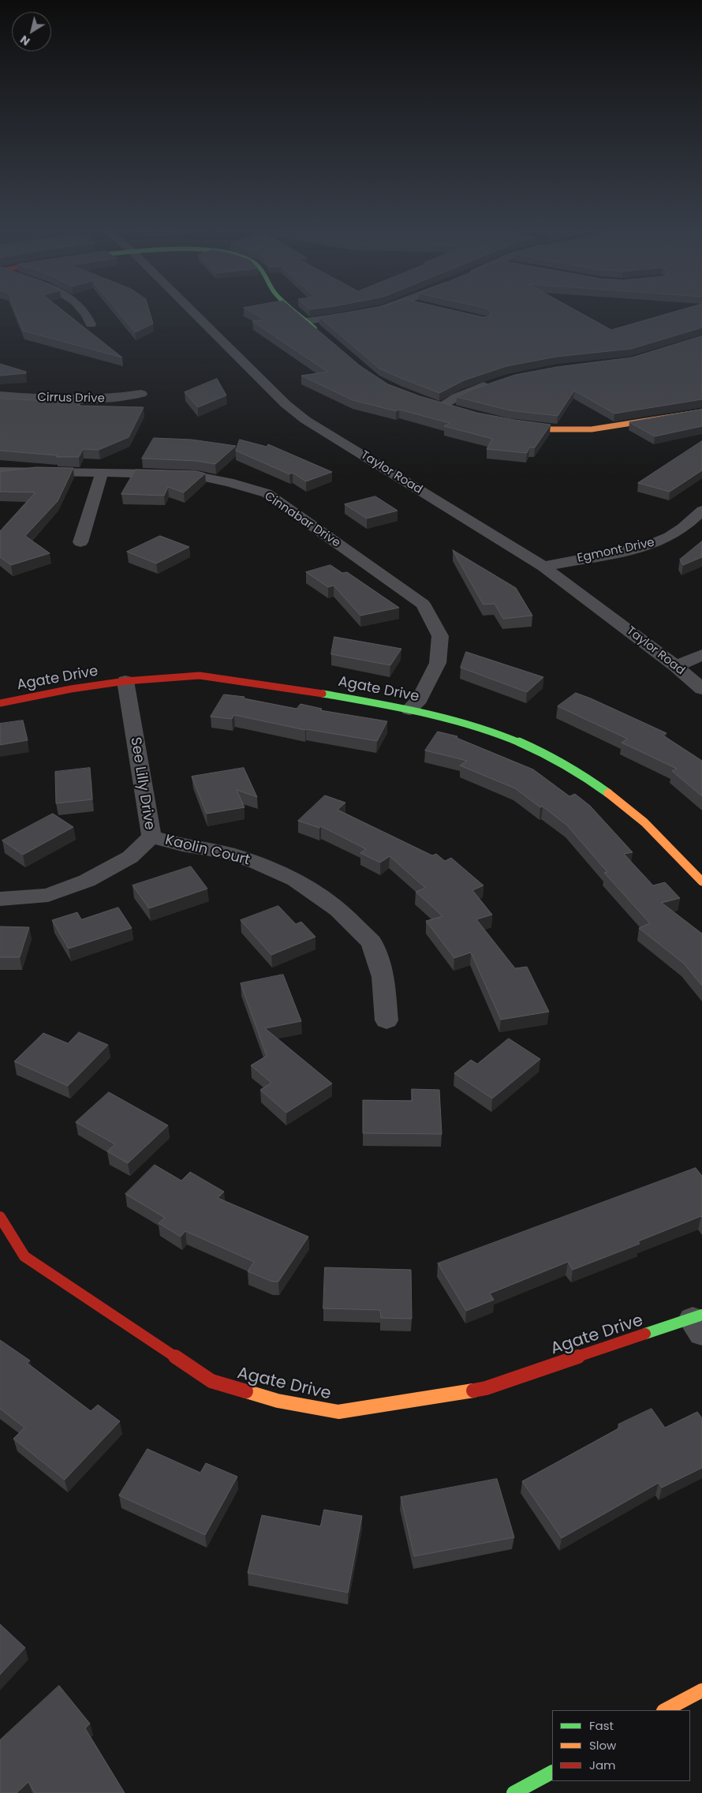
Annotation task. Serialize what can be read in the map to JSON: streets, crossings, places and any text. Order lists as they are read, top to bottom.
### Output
{
  "streets": {
    "street": [
      "Cirrus Drive",
      "Taylor Road",
      "Cinnabar Drive",
      "Egmont Drive",
      "Agate Drive",
      "See Lilly Drive",
      "Kaolin Court"
    ]
  },
  "crossings": [
    ["Taylor Road", "Egmont Drive"],
    ["Cinnabar Drive", "Agate Drive"],
    ["Agate Drive", "See Lilly Drive"],
    ["See Lilly Drive", "Kaolin Court"]
  ],
  "legend": ["Fast", "Slow", "Jam"],
  "north": "bottom left"
}
